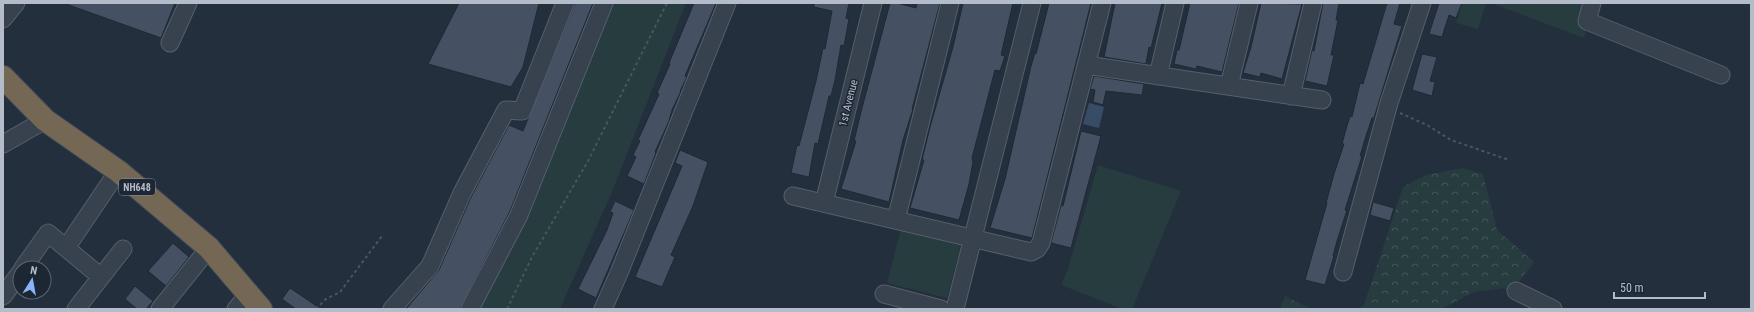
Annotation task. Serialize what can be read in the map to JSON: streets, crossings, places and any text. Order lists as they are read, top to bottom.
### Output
{
  "streets": {
    "highway": ["NH648"],
    "street": ["1st Avenue"]
  },
  "scale_bar": "50 m",
  "north": "top"
}
